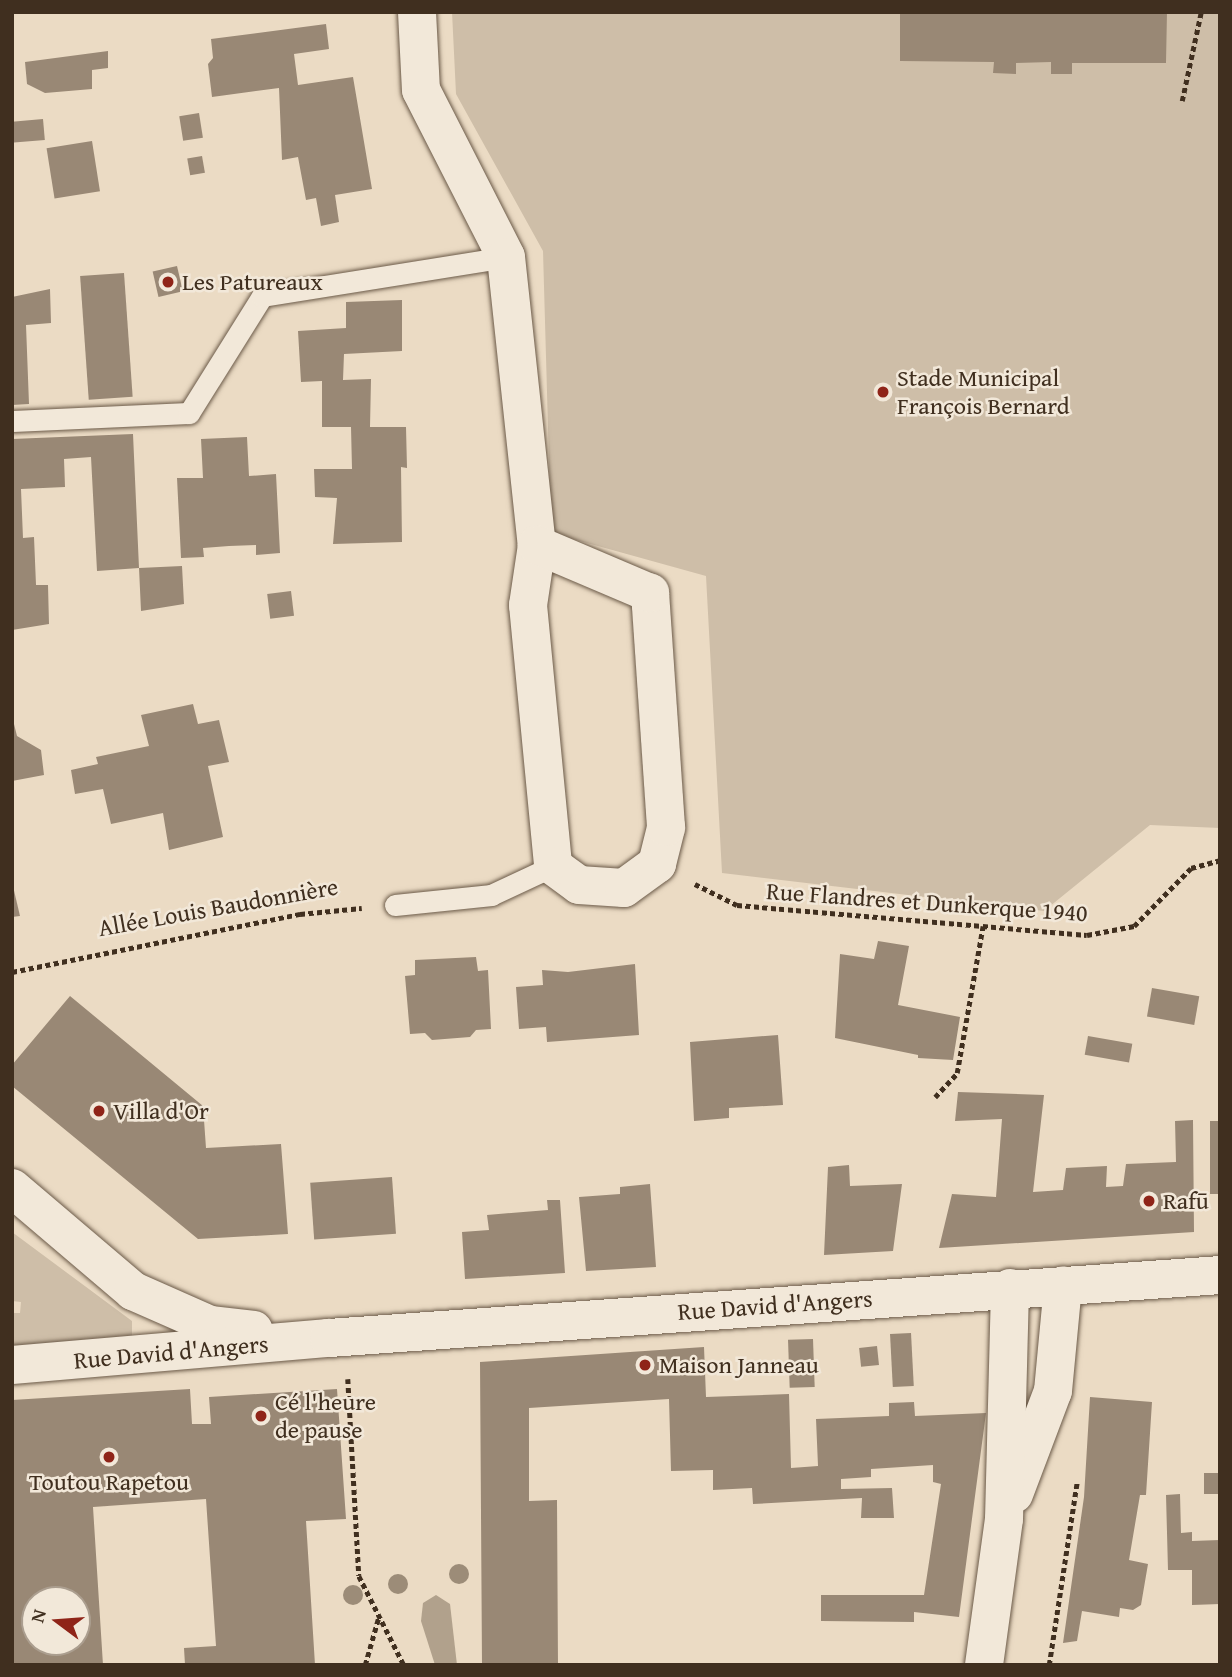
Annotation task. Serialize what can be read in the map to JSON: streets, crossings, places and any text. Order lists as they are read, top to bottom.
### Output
{
  "streets": {
    "street": ["Rue David d'Angers"],
    "path": ["Rue Flandres et Dunkerque 1940", "Allée Louis Baudonnière"]
  },
  "places": [
    "Les Patureaux",
    "Stade Municipal François Bernard",
    "Villa d'Or",
    "Rafū",
    "Maison Janneau",
    "Cé l'heure de pause",
    "Toutou Rapetou"
  ],
  "north": "left"
}
